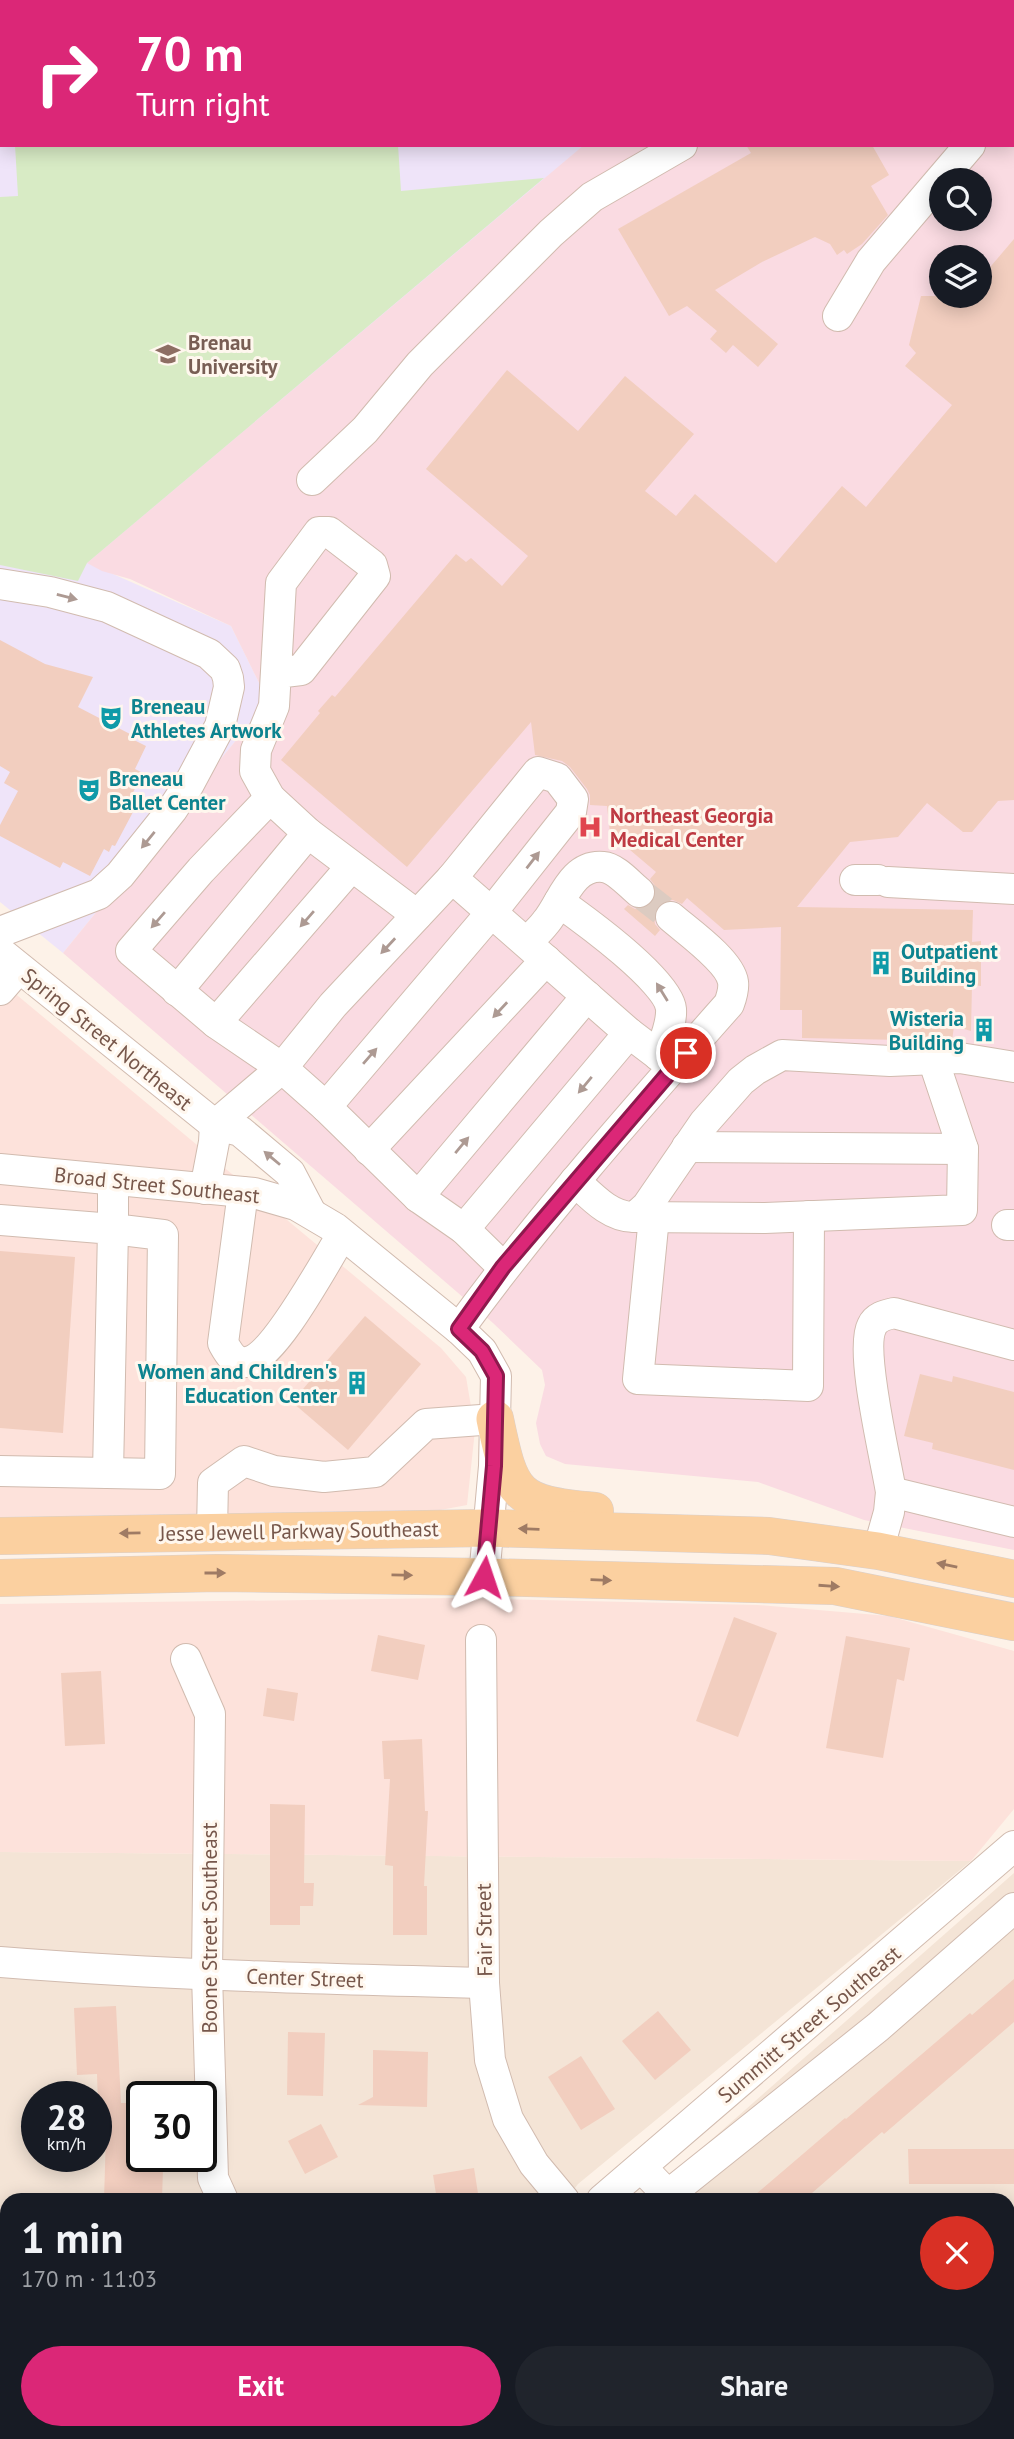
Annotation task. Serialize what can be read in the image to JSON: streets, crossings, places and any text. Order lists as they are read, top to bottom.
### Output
{
  "streets": {
    "main road": ["Jesse Jewell Parkway Southeast"],
    "street": [
      "Spring Street Northeast",
      "Broad Street Southeast",
      "Boone Street Southeast",
      "Fair Street",
      "Center Street",
      "Summitt Street Southeast"
    ]
  },
  "crossings": [
    ["Spring Street Northeast", "Broad Street Southeast"],
    ["Spring Street Northeast", "Jesse Jewell Parkway Southeast"],
    ["Boone Street Southeast", "Center Street"],
    ["Fair Street", "Center Street"]
  ],
  "places": {
    "school or university": ["Brenau University"],
    "theatre": ["Breneau Athletes Artwork", "Breneau Ballet Center"],
    "hospital": ["Northeast Georgia Medical Center"],
    "building": ["Outpatient Building", "Wisteria Building", "Women and Children's Education Center"]
  },
  "page": {
    "turn": ["70 m", "Turn right"],
    "speed": "28 km/h",
    "limit": "30",
    "heading": ["1 min", "170 m · 11:03"],
    "buttons": ["Exit", "Share"]
  }
}
